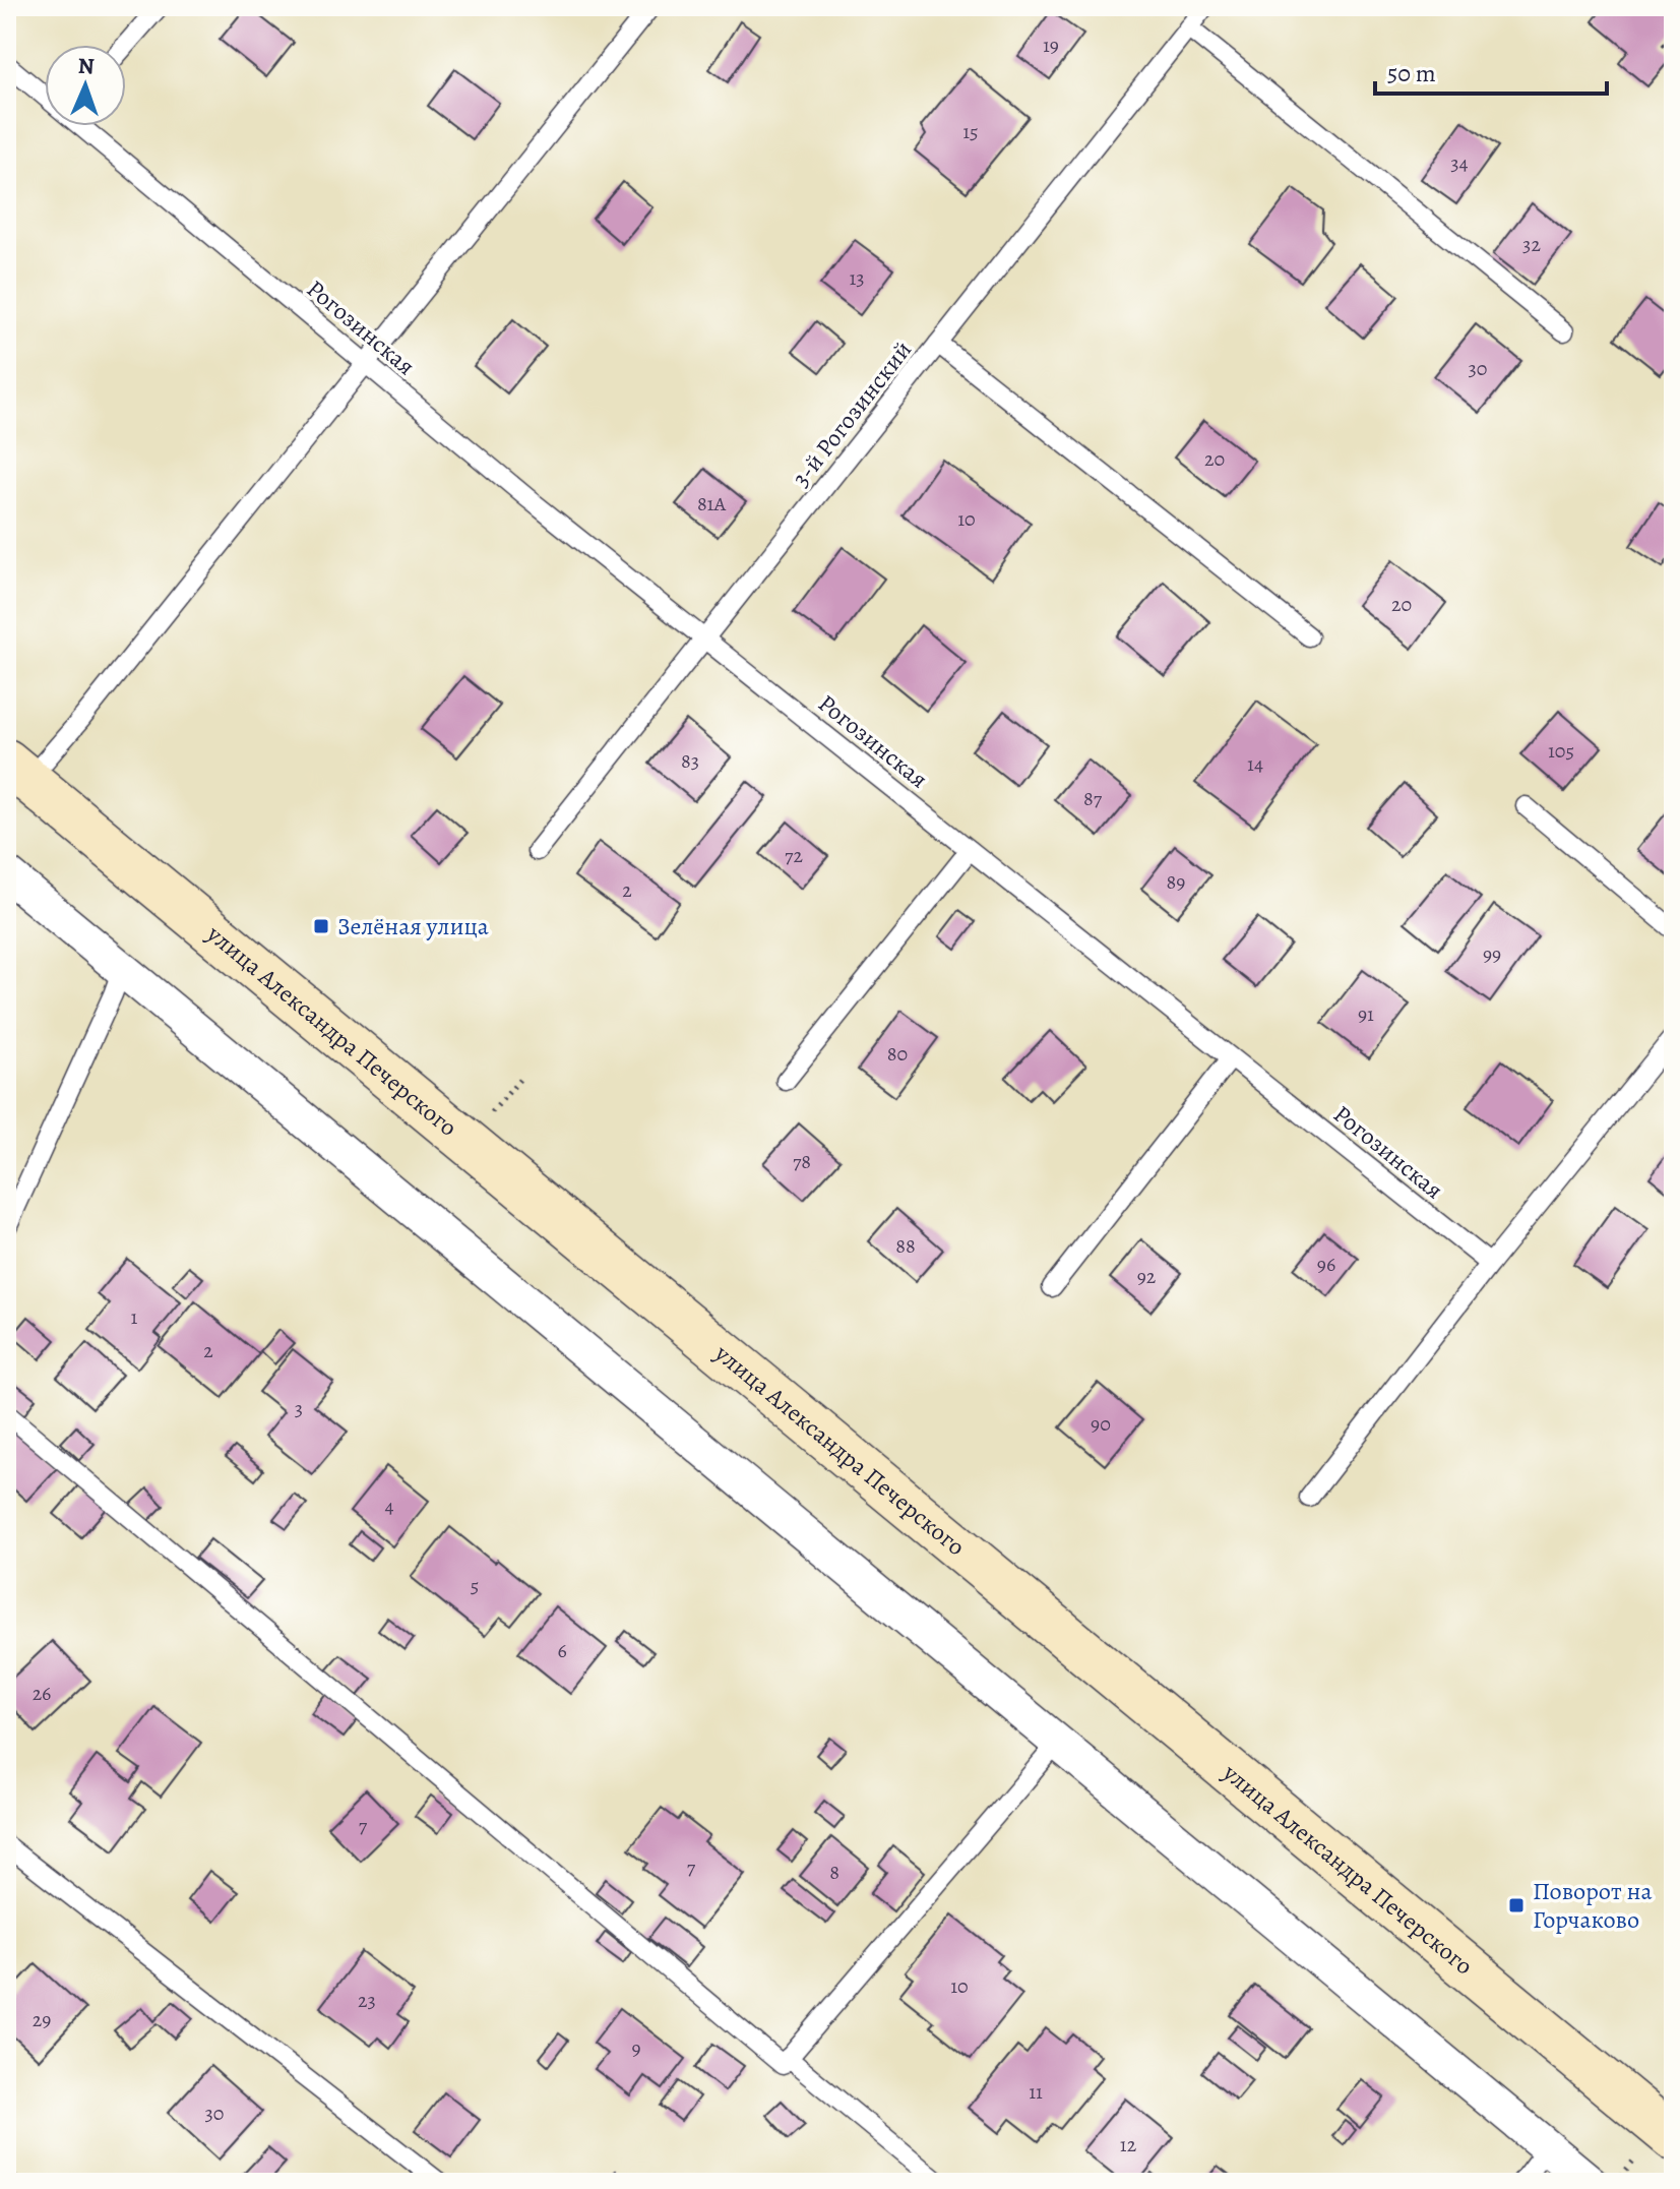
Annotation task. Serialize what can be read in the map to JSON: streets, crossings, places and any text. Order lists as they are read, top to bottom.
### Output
{
  "streets": {
    "main road": ["улица Александра Печерского"],
    "lane": ["Рогозинская", "3-й Рогозинский"]
  },
  "crossings": [
    ["Рогозинская", "3-й Рогозинский"]
  ],
  "places": {
    "transit": ["Зелёная улица", "Поворот на Горчаково"]
  },
  "house_numbers": [
    "19",
    "15",
    "34",
    "32",
    "13",
    "30",
    "20",
    "81А",
    "10",
    "20",
    "105",
    "83",
    "14",
    "87",
    "72",
    "89",
    "2",
    "99",
    "91",
    "80",
    "78",
    "88",
    "96",
    "92",
    "1",
    "2",
    "3",
    "90",
    "4",
    "5",
    "6",
    "26",
    "7",
    "7",
    "8",
    "10",
    "23",
    "29",
    "9",
    "11",
    "30",
    "12"
  ],
  "scale_bar": "50 m",
  "north": "top"
}
